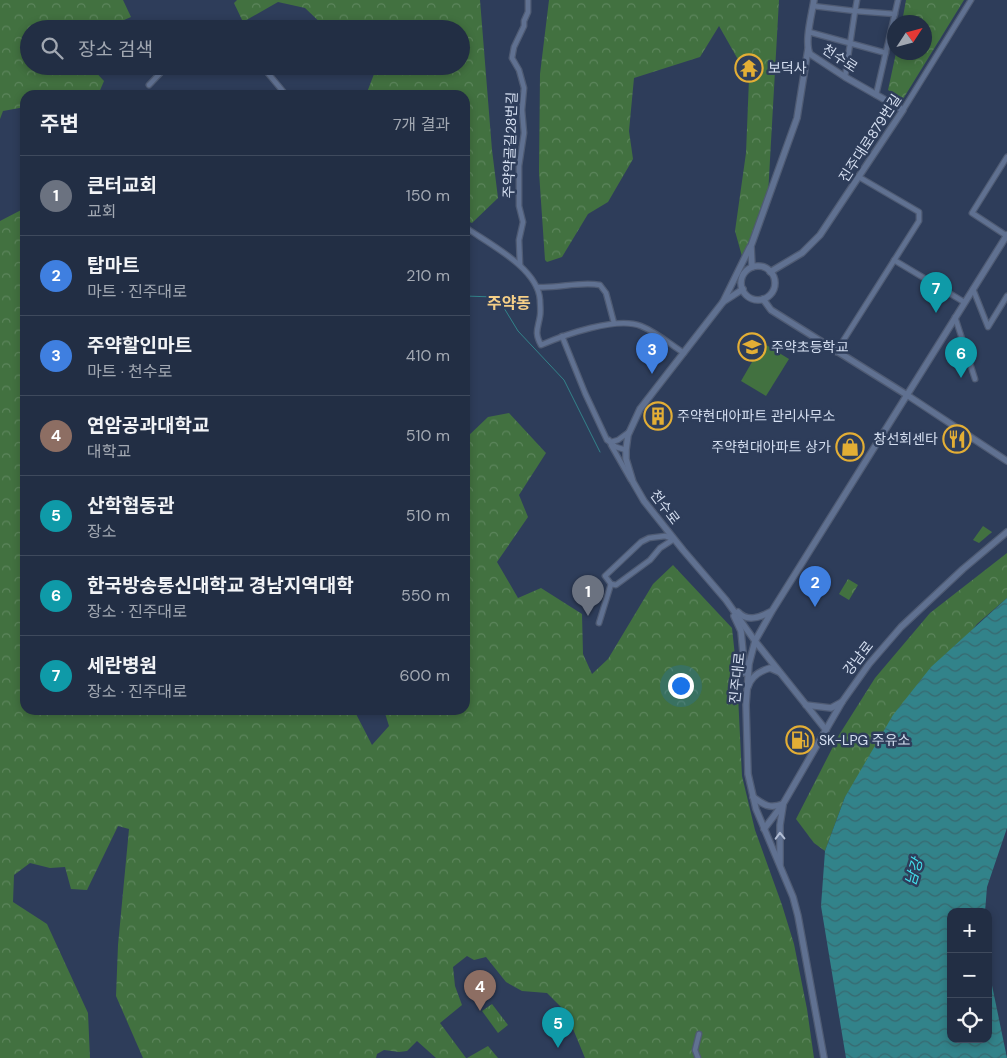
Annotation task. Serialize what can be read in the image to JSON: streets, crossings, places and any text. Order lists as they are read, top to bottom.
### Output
{
  "streets": {
    "street": [
      "천수로",
      "진주대로879번길",
      "주약약골길28번길",
      "강남로",
      "진주대로"
    ]
  },
  "crossings": [
    ["천수로", "진주대로879번길"],
    ["천수로", "강남로"],
    ["천수로", "진주대로"],
    ["강남로", "진주대로"]
  ],
  "districts": ["주약동"],
  "water": ["남강"],
  "places": {
    "temple": ["보덕사"],
    "school or university": ["주약초등학교"],
    "building": ["주약현대아파트 관리사무소"],
    "restaurant": ["창선회센타"],
    "shop": ["주약현대아파트 상가"],
    "fuel station": ["SK-LPG 주유소"]
  },
  "north": "top right",
  "page": {
    "search": "장소 검색",
    "heading": ["주변", "7개 결과"],
    "list": [
      {
        "mark": "1",
        "name": "큰터교회",
        "note": "교회",
        "value": "150 m"
      },
      {
        "mark": "2",
        "name": "탑마트",
        "note": "마트 · 진주대로",
        "value": "210 m"
      },
      {
        "mark": "3",
        "name": "주약할인마트",
        "note": "마트 · 천수로",
        "value": "410 m"
      },
      {
        "mark": "4",
        "name": "연암공과대학교",
        "note": "대학교",
        "value": "510 m"
      },
      {
        "mark": "5",
        "name": "산학협동관",
        "note": "장소",
        "value": "510 m"
      },
      {
        "mark": "6",
        "name": "한국방송통신대학교 경남지역대학",
        "note": "장소 · 진주대로",
        "value": "550 m"
      },
      {
        "mark": "7",
        "name": "세란병원",
        "note": "장소 · 진주대로",
        "value": "600 m"
      }
    ],
    "pins": [
      "7",
      "3",
      "6",
      "2",
      "1",
      "4",
      "5"
    ],
    "map_buttons": ["+", "−"]
  }
}
